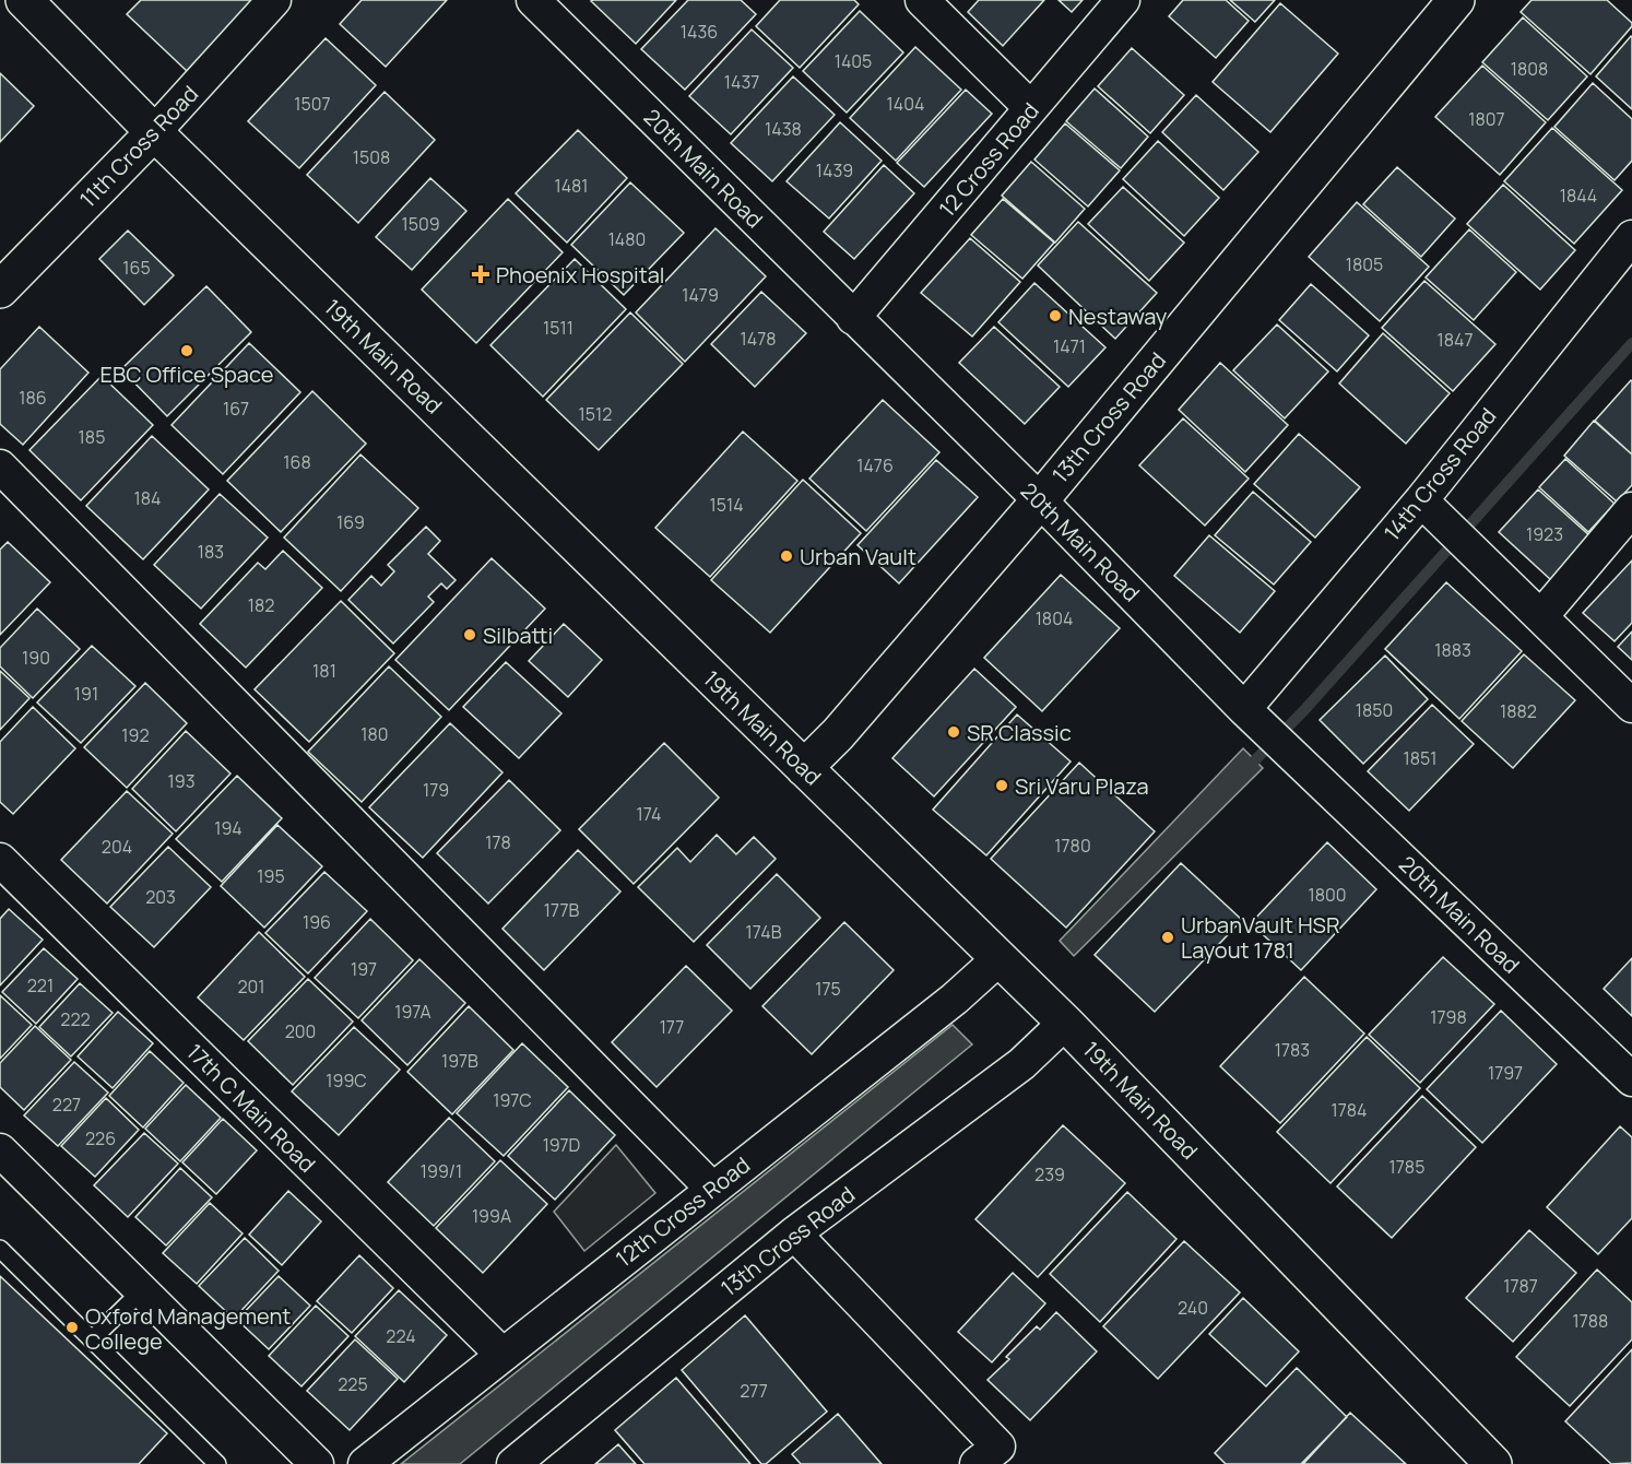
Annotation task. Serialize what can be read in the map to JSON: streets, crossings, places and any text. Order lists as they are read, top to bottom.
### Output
{
  "streets": {
    "main road": ["11th Cross Road", "19th Main Road", "13th Cross Road"],
    "street": [
      "12 Cross Road",
      "20th Main Road",
      "14th Cross Road",
      "17th C Main Road",
      "12th Cross Road"
    ]
  },
  "crossings": [
    ["11th Cross Road", "19th Main Road"],
    ["12 Cross Road", "20th Main Road"],
    ["20th Main Road", "13th Cross Road"],
    ["20th Main Road", "14th Cross Road"],
    ["19th Main Road", "13th Cross Road"],
    ["19th Main Road", "12th Cross Road"],
    ["17th C Main Road", "12th Cross Road"]
  ],
  "places": {
    "health": ["Phoenix Hospital"],
    "other": [
      "Nestaway",
      "EBC Office Space",
      "Urban Vault",
      "Silbatti",
      "SR Classic",
      "Sri Varu Plaza",
      "UrbanVault HSR Layout 1781",
      "Oxford Management College"
    ]
  },
  "house_numbers": [
    "1436",
    "1405",
    "1808",
    "1437",
    "1507",
    "1404",
    "1807",
    "1438",
    "1508",
    "1439",
    "1481",
    "1844",
    "1509",
    "1480",
    "1805",
    "165",
    "1479",
    "1511",
    "1478",
    "1847",
    "1471",
    "186",
    "167",
    "1512",
    "185",
    "168",
    "1476",
    "184",
    "1514",
    "169",
    "1923",
    "183",
    "182",
    "1804",
    "1883",
    "190",
    "181",
    "191",
    "1850",
    "1882",
    "180",
    "192",
    "1851",
    "193",
    "179",
    "174",
    "194",
    "178",
    "1780",
    "204",
    "195",
    "1800",
    "203",
    "177B",
    "196",
    "174B",
    "197",
    "221",
    "201",
    "175",
    "197A",
    "1798",
    "222",
    "177",
    "200",
    "1783",
    "197B",
    "1797",
    "199C",
    "197C",
    "227",
    "1784",
    "226",
    "197D",
    "1785",
    "199/1",
    "239",
    "199A",
    "1787",
    "240",
    "1788",
    "224",
    "225",
    "277"
  ]
}
